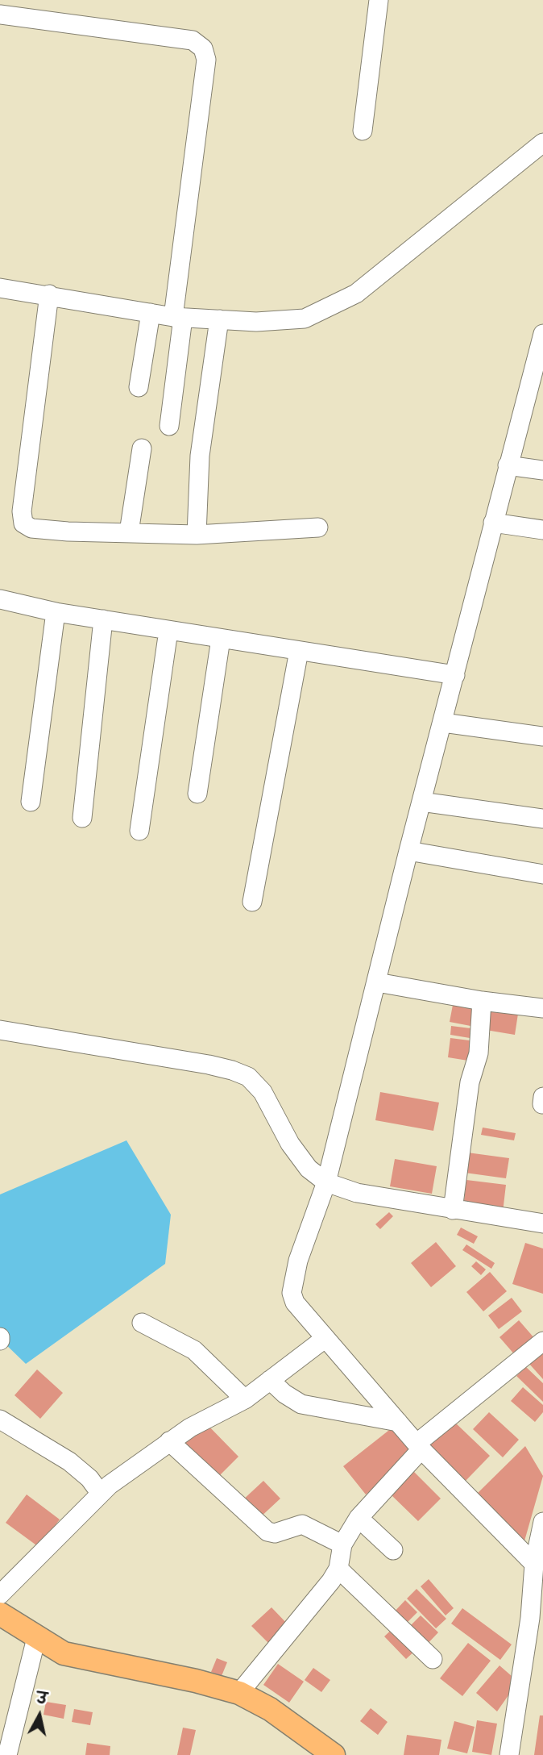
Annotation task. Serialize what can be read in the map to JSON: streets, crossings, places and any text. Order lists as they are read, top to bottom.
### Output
{
  "north": "top"
}
